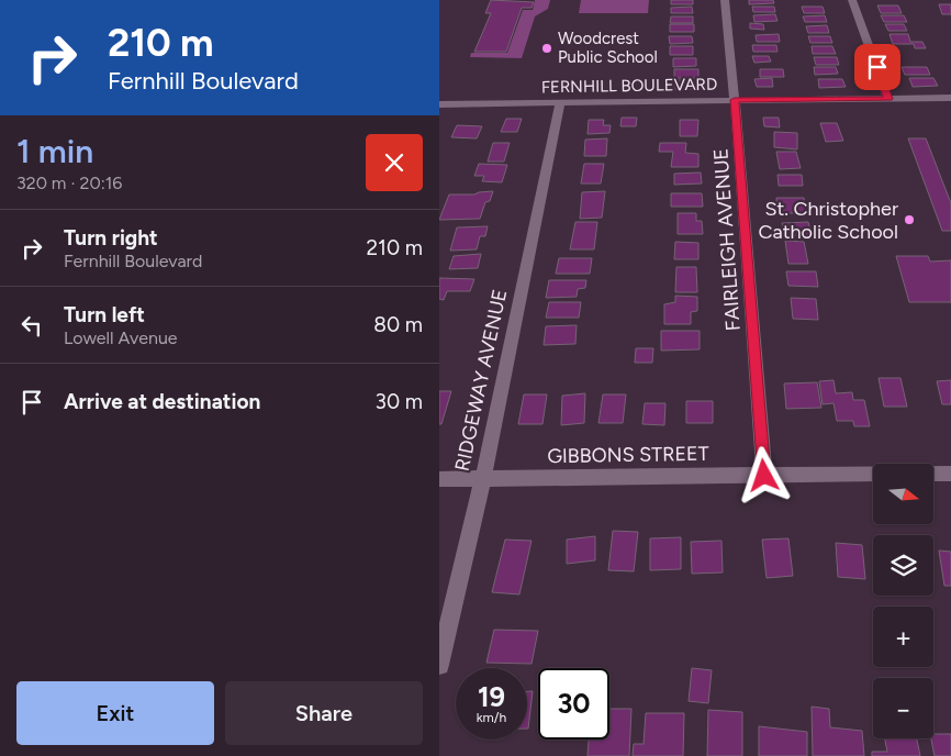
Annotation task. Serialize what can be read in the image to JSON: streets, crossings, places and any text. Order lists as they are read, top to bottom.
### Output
{
  "streets": {
    "street": [
      "FERNHILL BOULEVARD",
      "FAIRLEIGH AVENUE",
      "RIDGEWAY AVENUE",
      "GIBBONS STREET"
    ]
  },
  "crossings": [
    ["FERNHILL BOULEVARD", "FAIRLEIGH AVENUE"],
    ["FERNHILL BOULEVARD", "RIDGEWAY AVENUE"],
    ["FAIRLEIGH AVENUE", "GIBBONS STREET"],
    ["RIDGEWAY AVENUE", "GIBBONS STREET"]
  ],
  "places": ["Woodcrest Public School", "St. Christopher Catholic School"],
  "north": "right",
  "page": {
    "turn": ["210 m", "Fernhill Boulevard"],
    "heading": ["1 min", "320 m · 20:16"],
    "list": [
      {
        "name": "Turn right",
        "note": "Fernhill Boulevard",
        "value": "210 m"
      },
      {
        "name": "Turn left",
        "note": "Lowell Avenue",
        "value": "80 m"
      },
      {
        "name": "Arrive at destination",
        "value": "30 m"
      }
    ],
    "map_buttons": ["+", "−"],
    "speed": "19 km/h",
    "limit": "30",
    "buttons": ["Exit", "Share"]
  }
}
